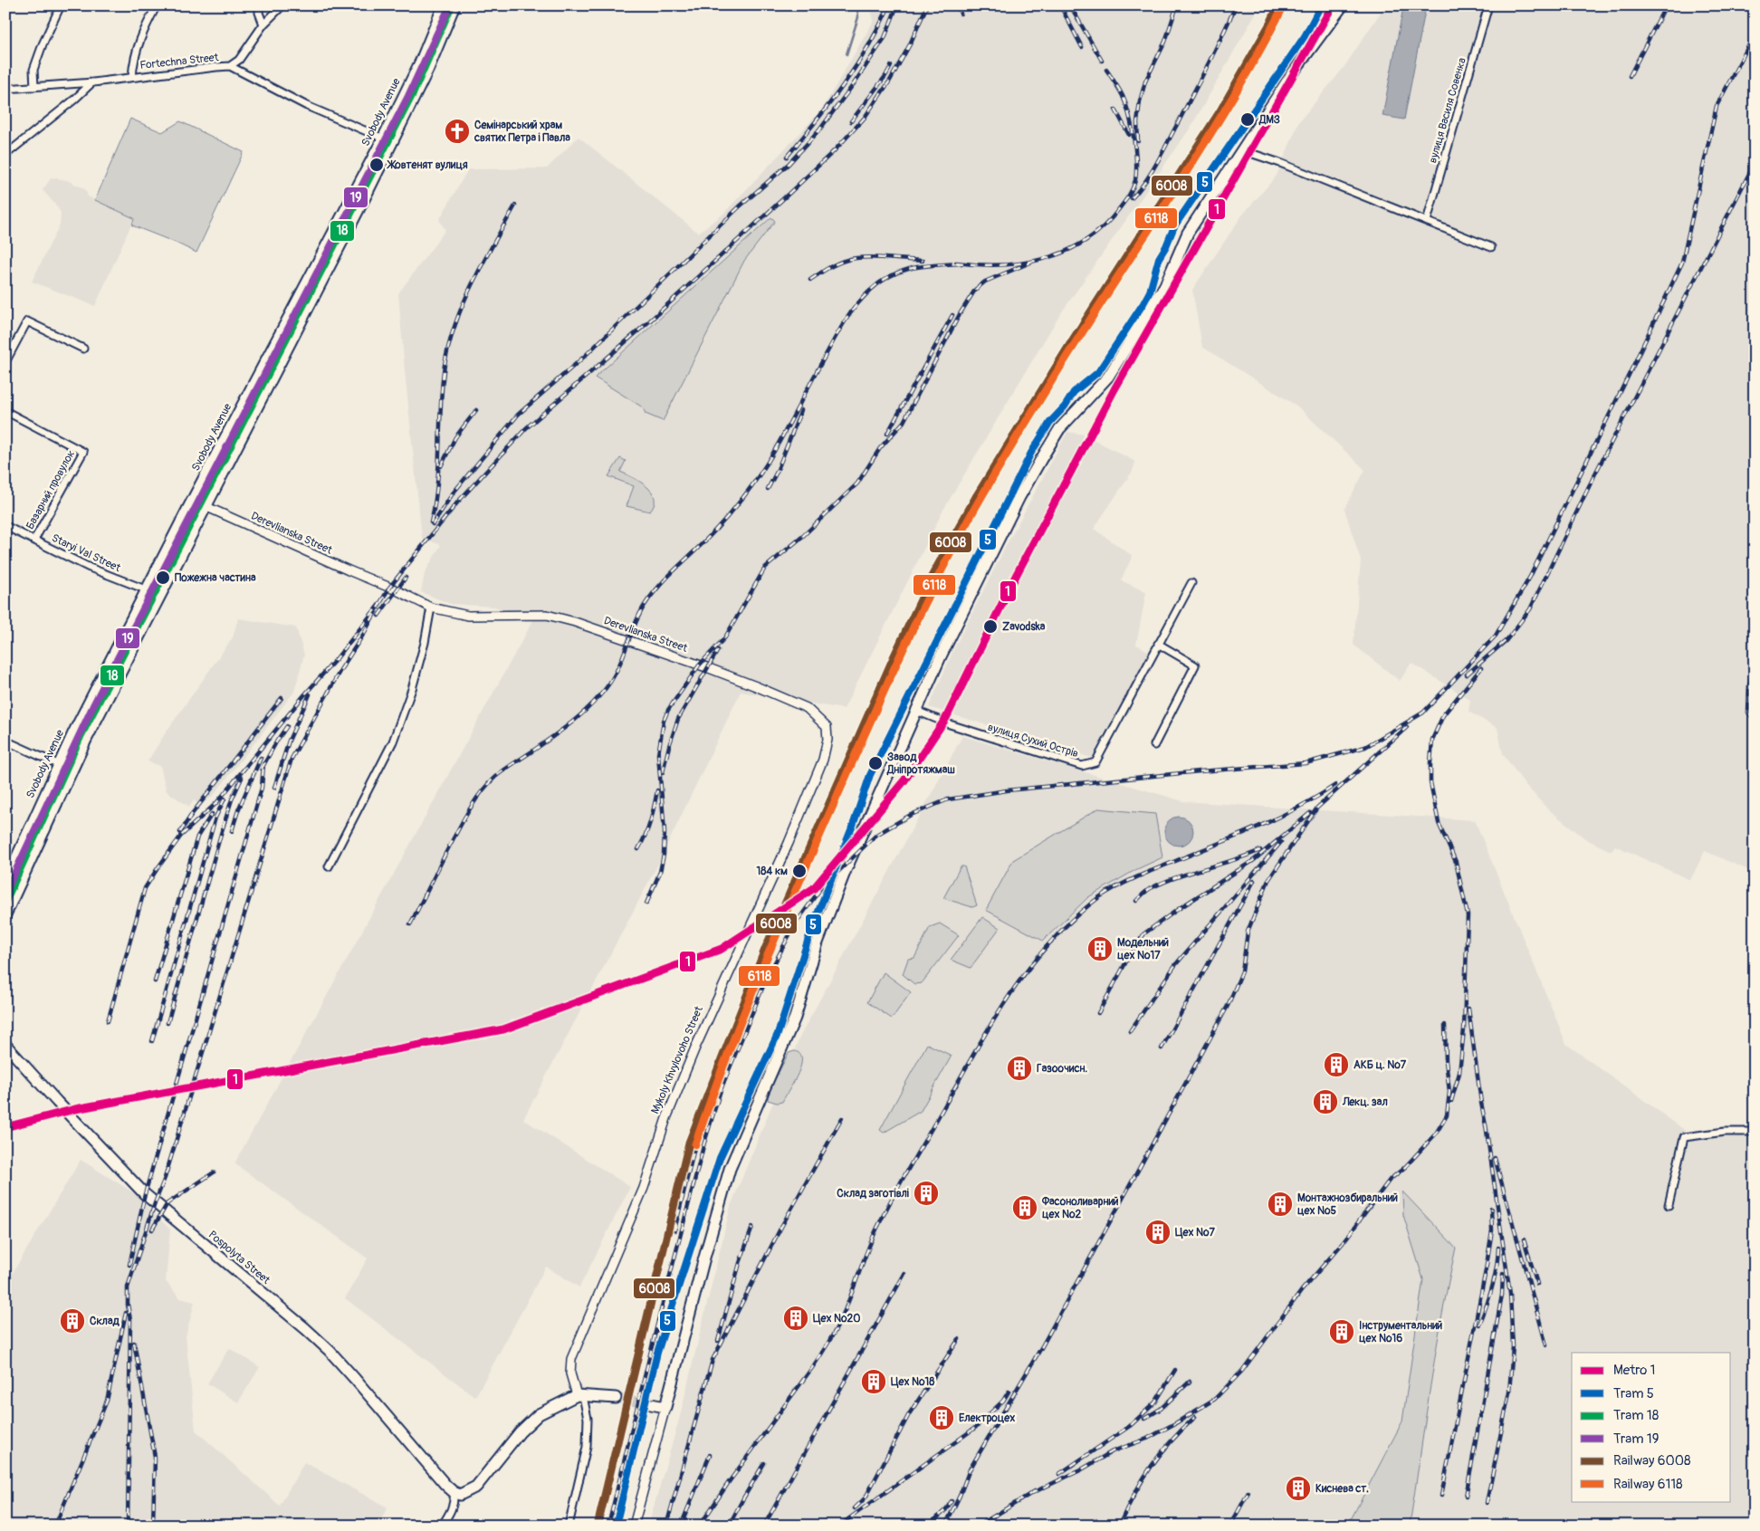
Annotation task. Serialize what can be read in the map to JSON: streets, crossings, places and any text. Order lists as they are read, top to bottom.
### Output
{
  "streets": {
    "highway": ["Svobody Avenue", "Pospolyta Street"],
    "street": [
      "Fortechna Street",
      "вулиця Василя Совенка",
      "Базарний провулок",
      "Derevlianska Street",
      "Staryi Val Street",
      "вулиця Сухий Острів",
      "Mykoly Khvylovoho Street"
    ]
  },
  "crossings": [
    ["Fortechna Street", "Svobody Avenue"],
    ["Svobody Avenue", "Derevlianska Street"],
    ["Svobody Avenue", "Staryi Val Street"],
    ["Базарний провулок", "Staryi Val Street"],
    ["Derevlianska Street", "Mykoly Khvylovoho Street"]
  ],
  "places": {
    "other": [
      "ДМЗ",
      "Жовтенят вулиця",
      "Пожежна частина",
      "Zavodska",
      "Завод Дніпротяжмаш",
      "184 км"
    ],
    "church": ["Семінарський храм святих Петра і Павла"],
    "building": [
      "Модельний цех №17",
      "АКБ ц. №7",
      "Газоочисн.",
      "Лекц. зал",
      "Склад заготівлі",
      "Монтажнозбиральний цех №5",
      "Фасоноливарний цех №2",
      "Цех №7",
      "Цех №20",
      "Склад",
      "Інструментальний цех №16",
      "Цех №18",
      "Електроцех",
      "Киснева ст."
    ]
  },
  "lines": [
    "metro line 1",
    "tram line 5",
    "tram line 18",
    "tram line 19",
    "rail line 6008",
    "rail line 6118"
  ],
  "legend": [
    "Metro 1",
    "Tram 5",
    "Tram 18",
    "Tram 19",
    "Railway 6008",
    "Railway 6118"
  ]
}
